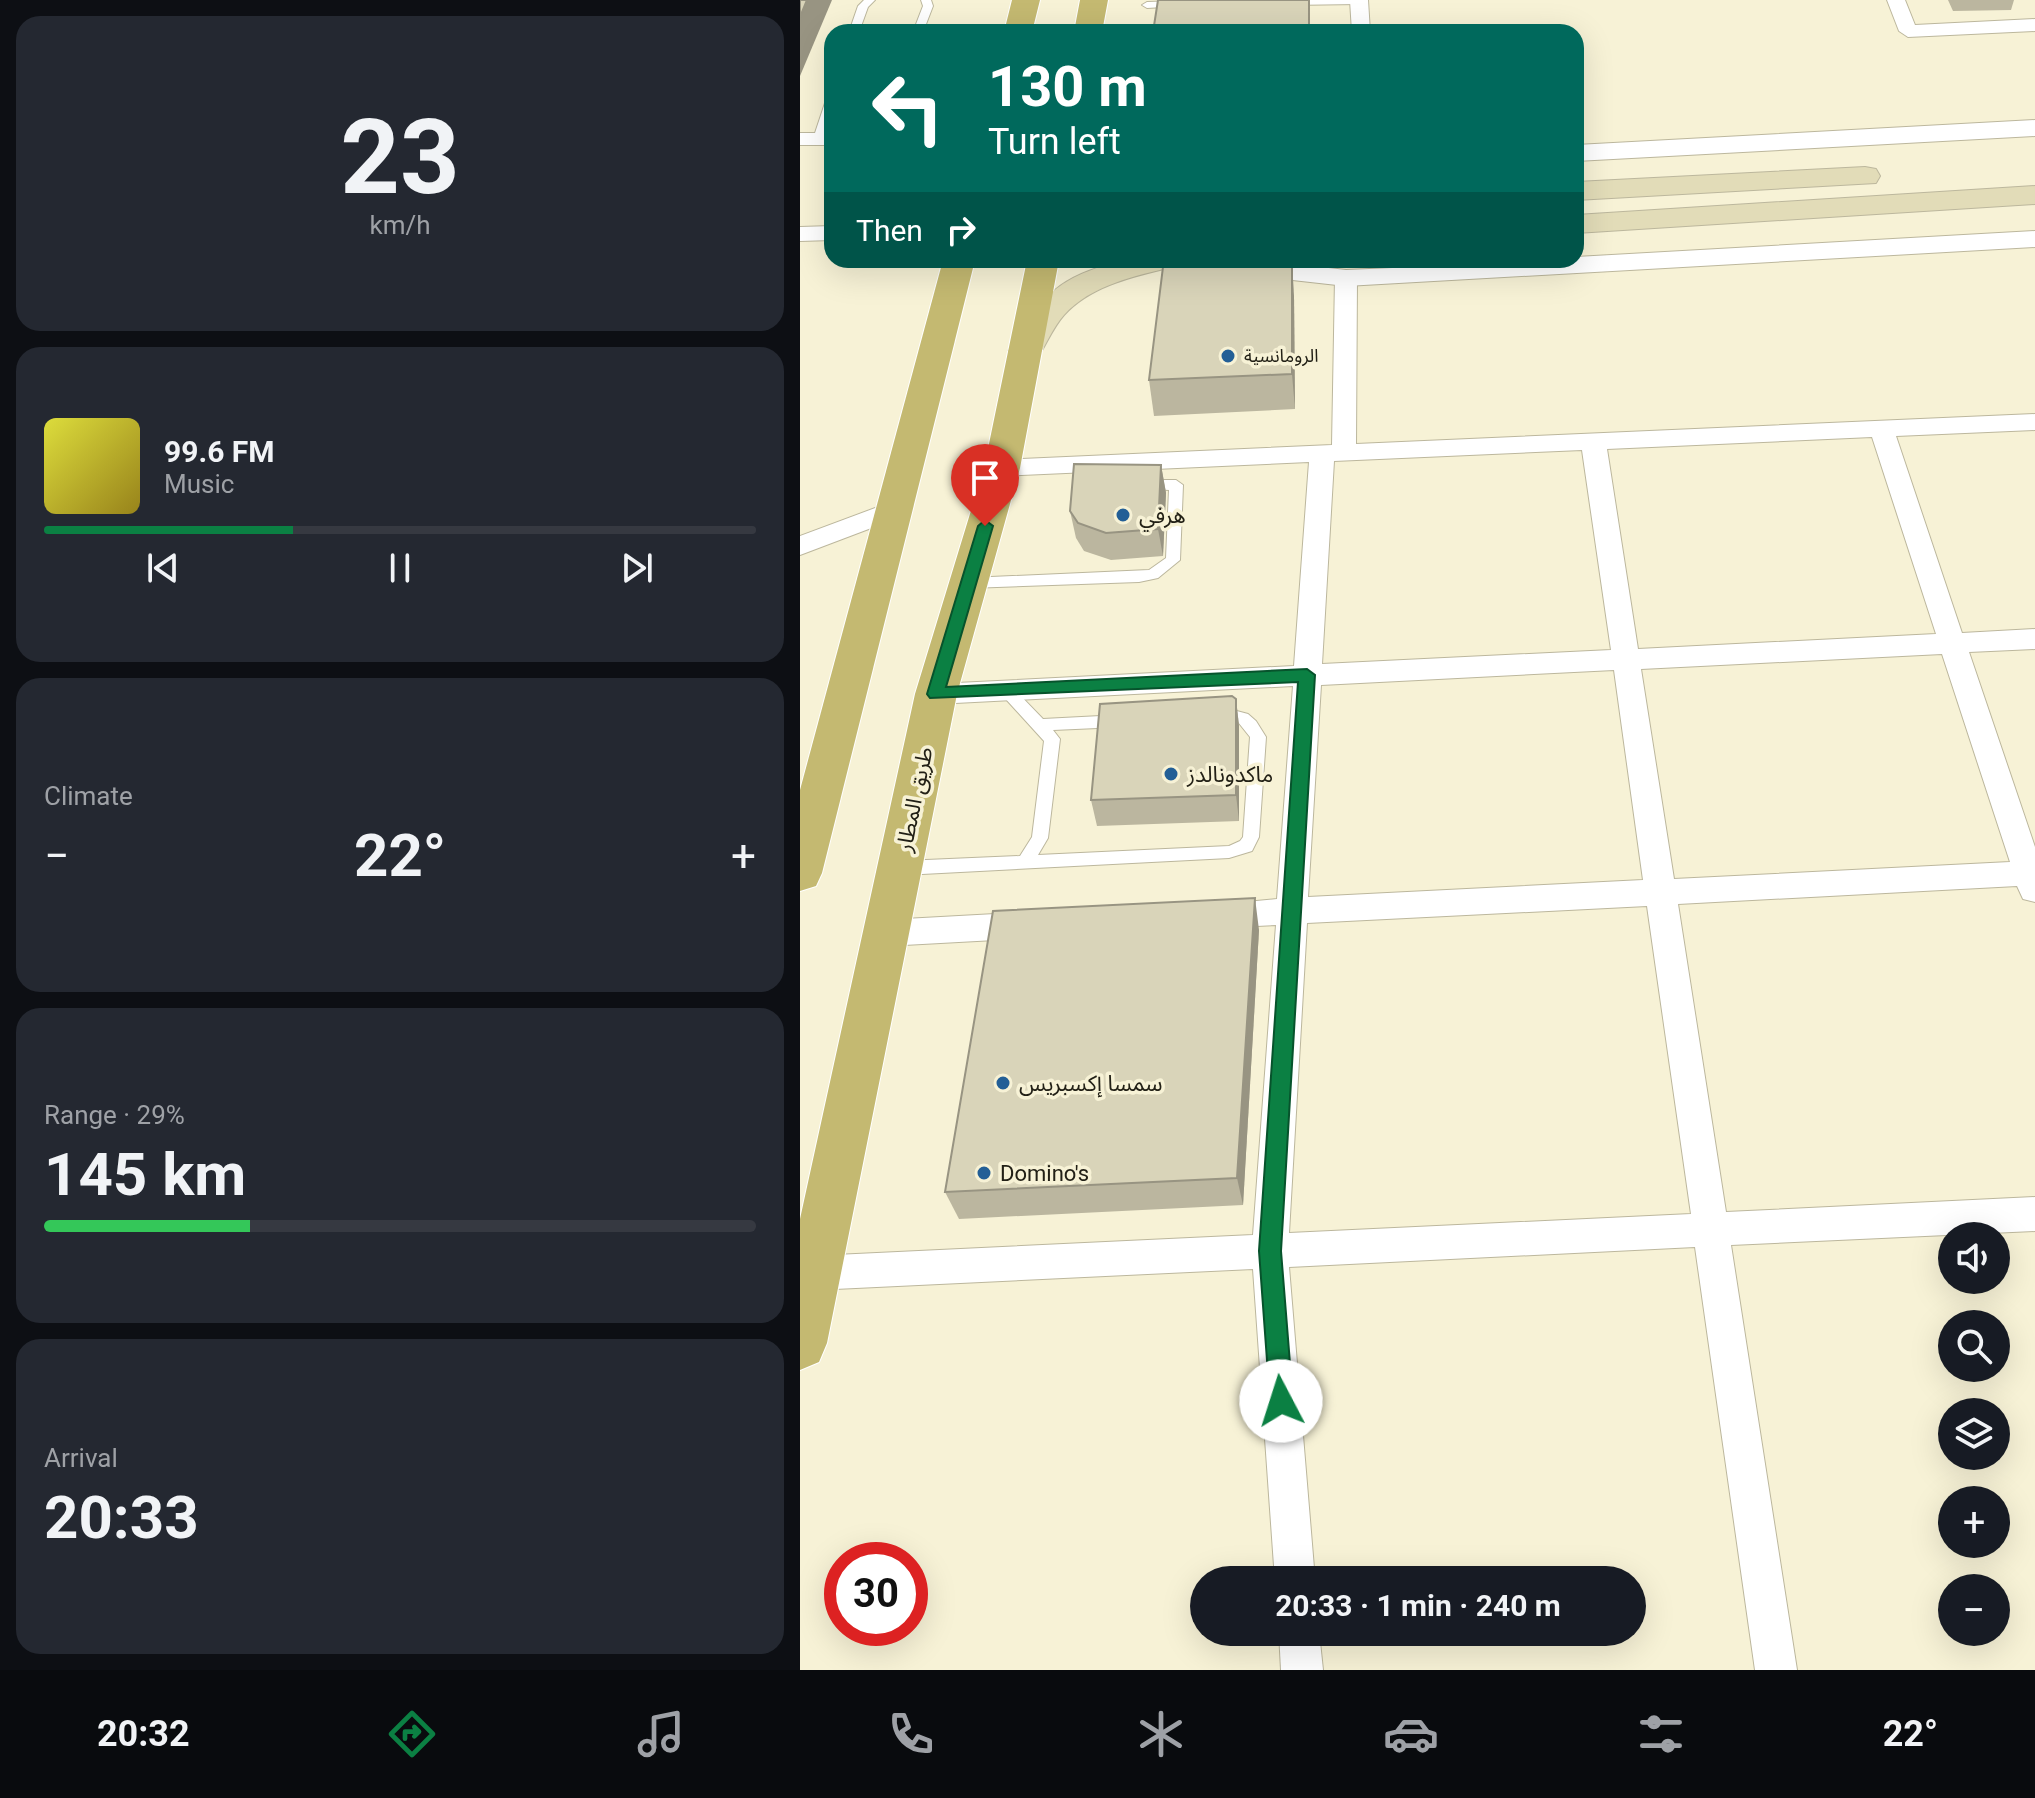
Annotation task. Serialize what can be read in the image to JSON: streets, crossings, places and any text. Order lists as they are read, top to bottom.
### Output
{
  "streets": {
    "main road": ["طريق المطار"]
  },
  "places": [
    "الرومانسية",
    "هرفي",
    "ماكدونالدز",
    "سمسا إكسبريس",
    "Domino's"
  ],
  "page": {
    "tile": [
      ["23", "km/h"],
      "Climate",
      ["Range · 29%", "145 km"],
      ["Arrival", "20:33"]
    ],
    "turn": ["130 m", "Turn left"],
    "then": "Then",
    "song": ["99.6 FM", "Music"],
    "heat": ["−", "22°", "+"],
    "map_buttons": ["+", "−"],
    "limit": "30",
    "trip": "20:33 · 1 min · 240 m",
    "tabs": ["20:32", "22°"]
  }
}
